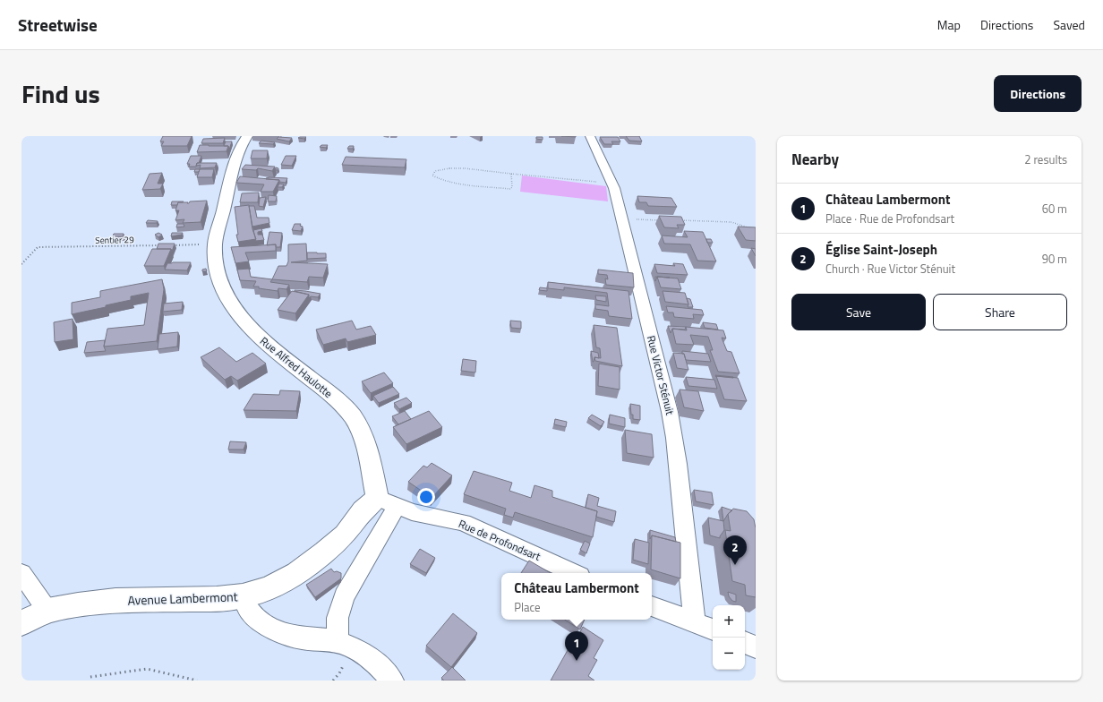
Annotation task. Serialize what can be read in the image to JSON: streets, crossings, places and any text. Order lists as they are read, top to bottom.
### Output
{
  "streets": {
    "street": [
      "Rue Alfred Haulotte",
      "Rue Victor Sténuit",
      "Rue de Profondsart",
      "Avenue Lambermont"
    ],
    "path": ["Sentier 29"]
  },
  "crossings": [
    ["Rue Alfred Haulotte", "Rue de Profondsart"],
    ["Rue Alfred Haulotte", "Avenue Lambermont"],
    ["Rue de Profondsart", "Avenue Lambermont"]
  ],
  "page": {
    "header": "Streetwise",
    "nav": ["Map", "Directions", "Saved"],
    "title": "Find us",
    "buttons": [
      "Directions",
      ["Save", "Share"]
    ],
    "heading": ["Nearby", "2 results"],
    "list": [
      {
        "mark": "1",
        "name": "Château Lambermont",
        "note": "Place · Rue de Profondsart",
        "value": "60 m"
      },
      {
        "mark": "2",
        "name": "Église Saint-Joseph",
        "note": "Church · Rue Victor Sténuit",
        "value": "90 m"
      }
    ],
    "pins": ["2", "1"],
    "popup": ["Château Lambermont", "Place"],
    "map_buttons": ["+", "−"]
  }
}
